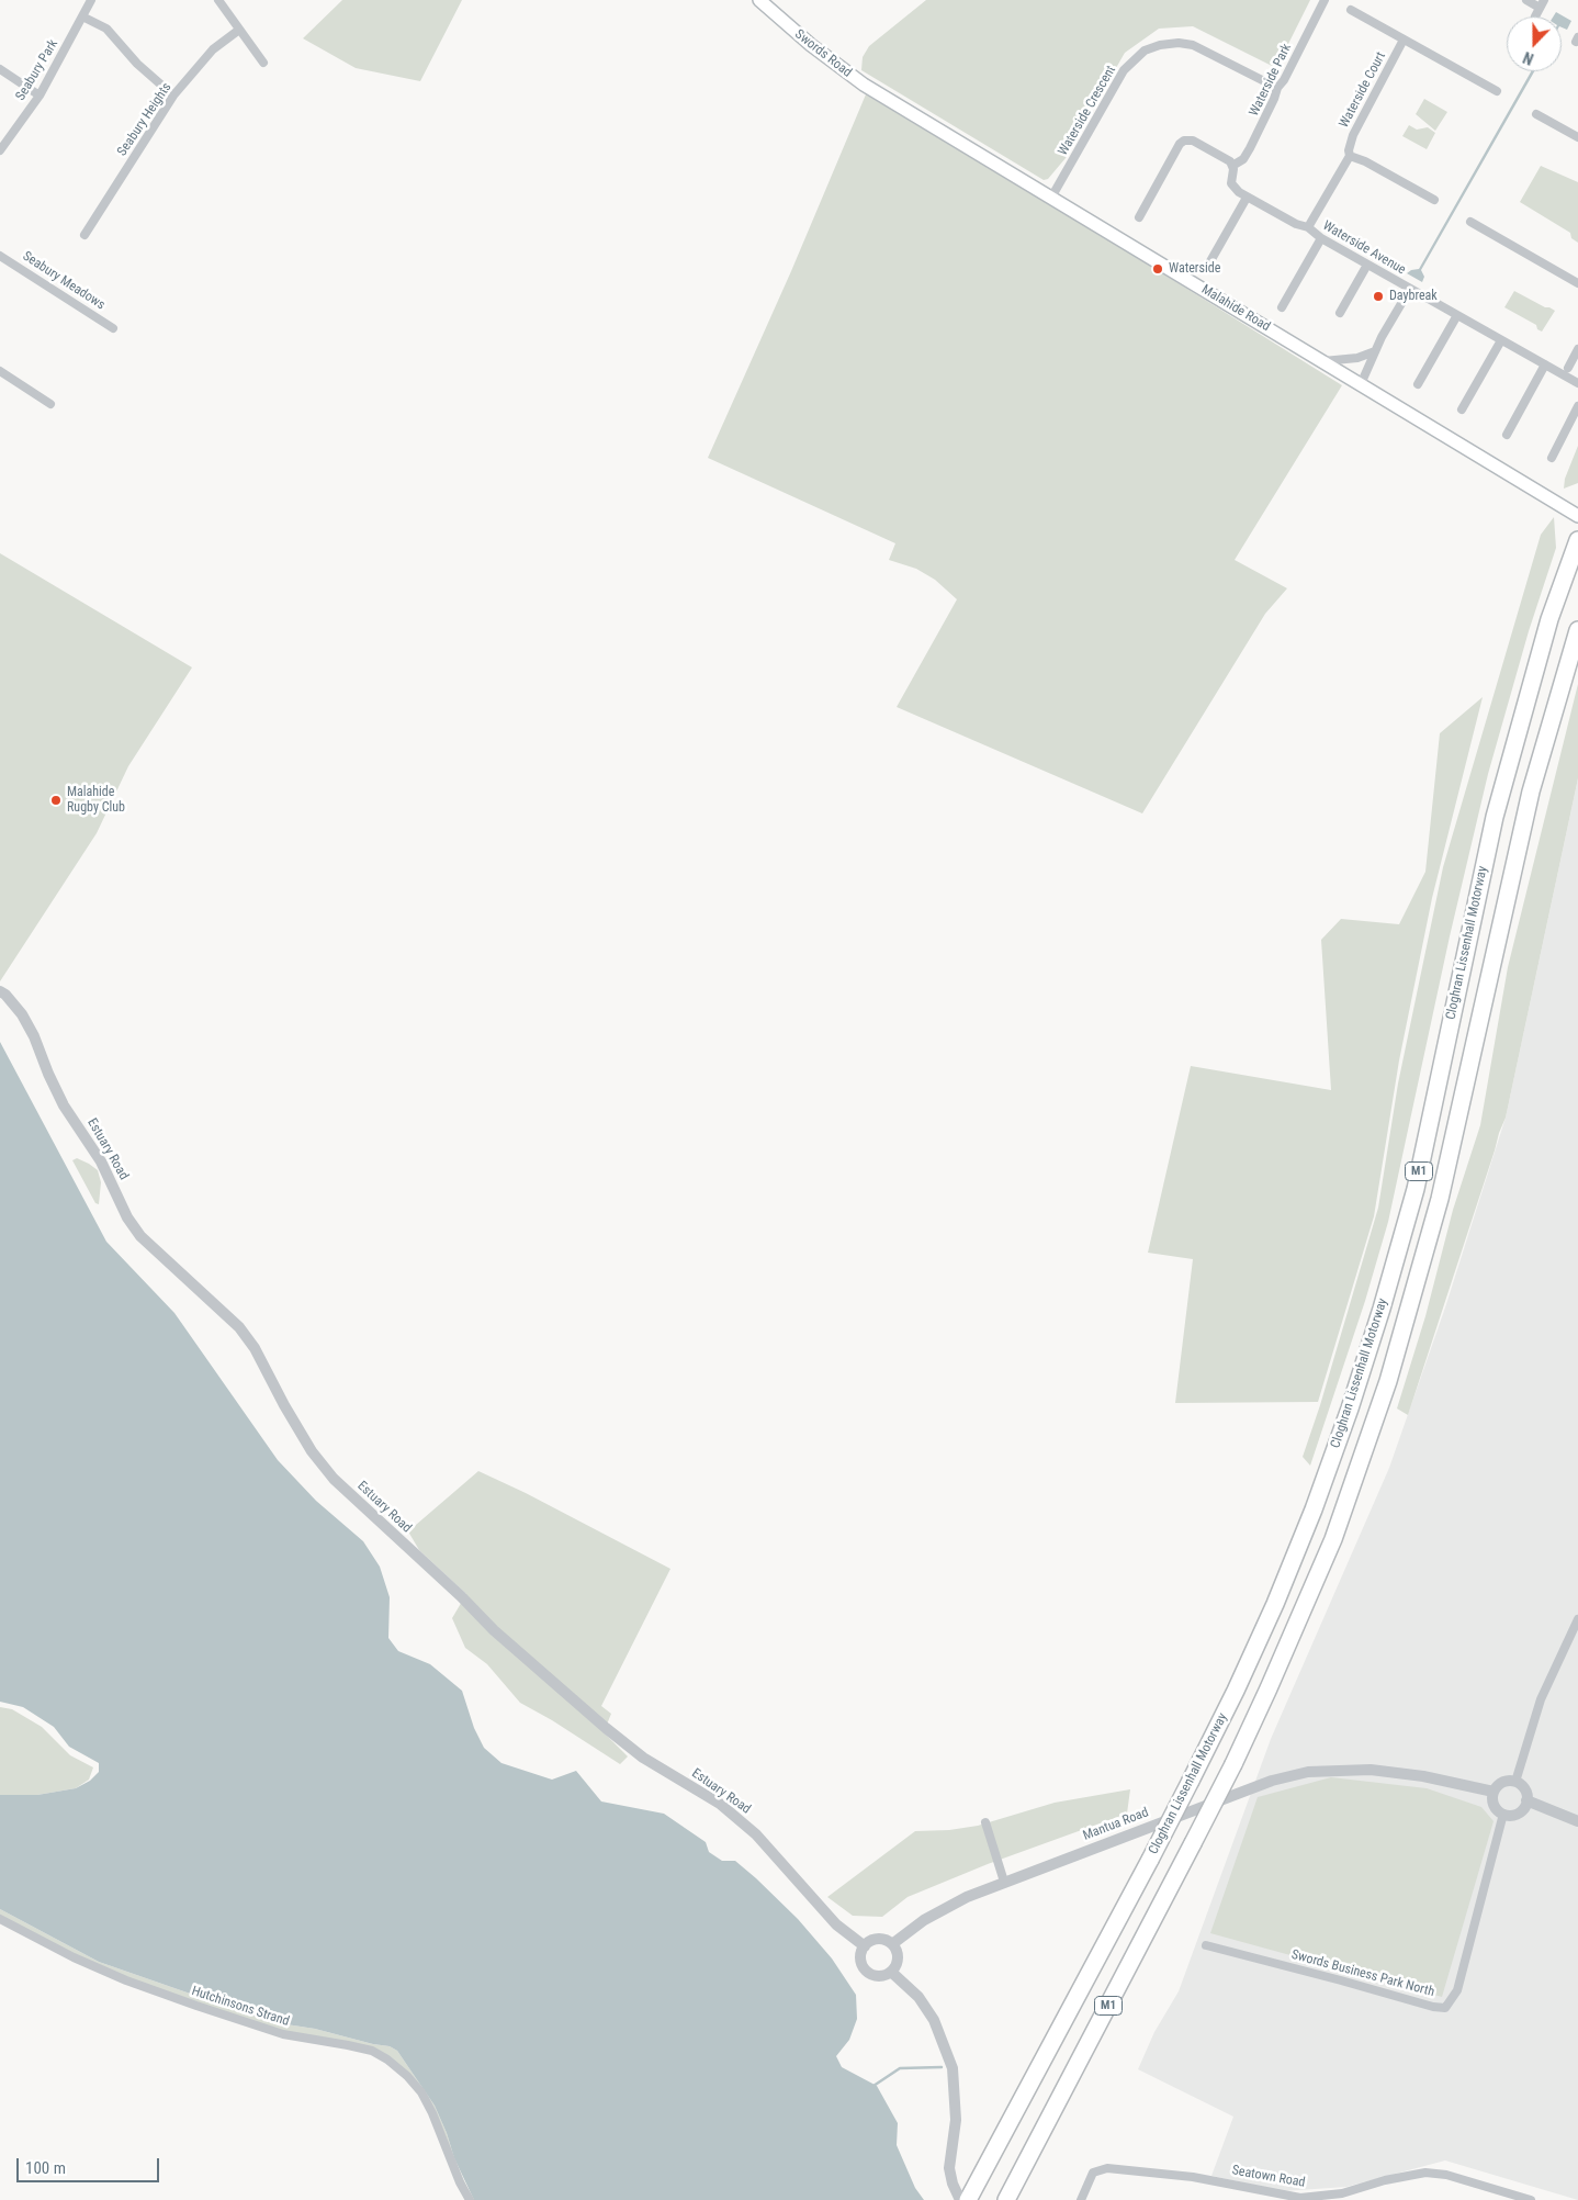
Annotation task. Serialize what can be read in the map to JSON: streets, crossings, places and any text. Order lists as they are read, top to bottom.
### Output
{
  "streets": {
    "highway": ["Cloghran Lissenhall Motorway", "M1"],
    "main road": ["Swords Road", "Malahide Road"],
    "street": [
      "Seabury Park",
      "Waterside Park",
      "Waterside Court",
      "Waterside Crescent",
      "Seabury Heights",
      "Waterside Avenue",
      "Seabury Meadows",
      "Estuary Road",
      "Mantua Road",
      "Swords Business Park North",
      "Hutchinsons Strand",
      "Seatown Road"
    ]
  },
  "crossings": [
    ["Swords Road", "Malahide Road"],
    ["Waterside Park", "Waterside Crescent"],
    ["Waterside Court", "Waterside Avenue"],
    ["Waterside Crescent", "Malahide Road"],
    ["Estuary Road", "Mantua Road"],
    ["Mantua Road", "Swords Business Park North"]
  ],
  "places": ["Waterside", "Daybreak", "Malahide Rugby Club"],
  "scale_bar": "100 m",
  "north": "bottom"
}
